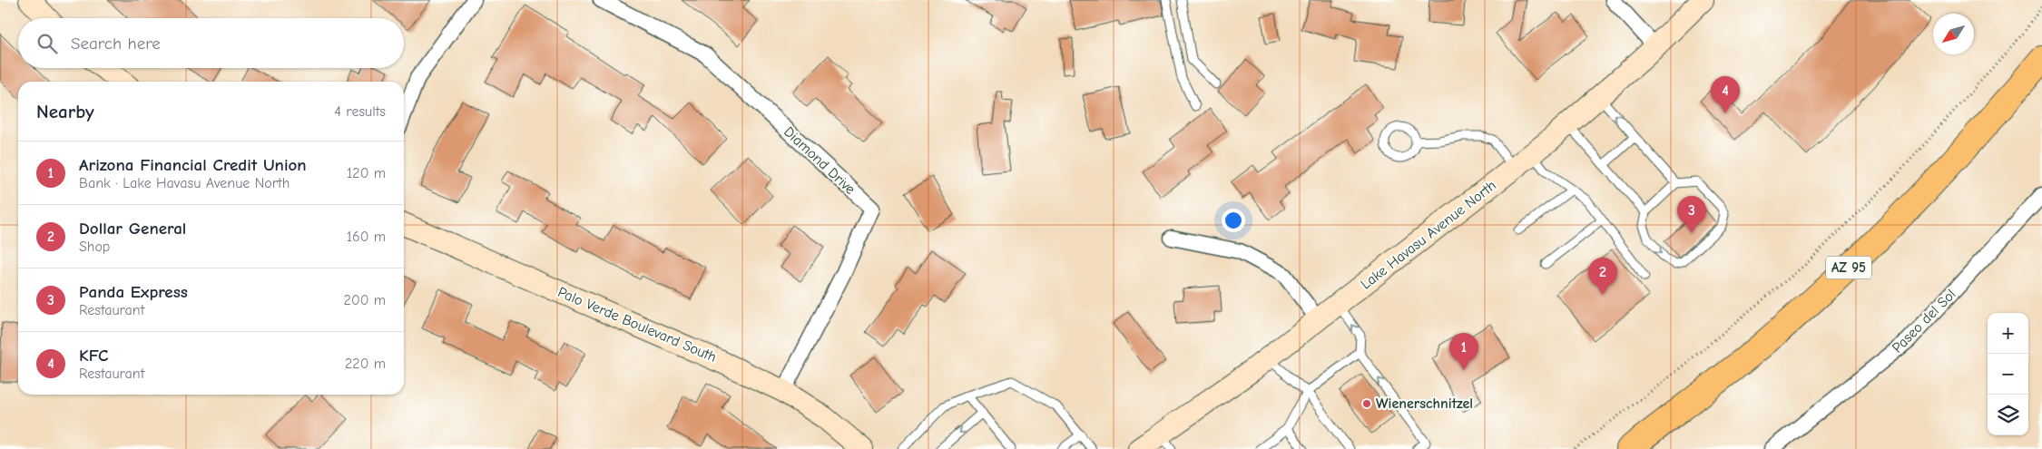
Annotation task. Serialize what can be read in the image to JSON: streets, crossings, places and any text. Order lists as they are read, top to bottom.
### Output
{
  "streets": {
    "highway": ["AZ 95"],
    "main road": ["Lake Havasu Avenue North", "Palo Verde Boulevard South"],
    "street": ["Diamond Drive", "Paseo del Sol"]
  },
  "crossings": [
    ["Diamond Drive", "Palo Verde Boulevard South"]
  ],
  "places": ["Wienerschnitzel"],
  "north": "bottom left",
  "page": {
    "search": "Search here",
    "pins": [
      "4",
      "3",
      "2",
      "1"
    ],
    "heading": ["Nearby", "4 results"],
    "list": [
      {
        "mark": "1",
        "name": "Arizona Financial Credit Union",
        "note": "Bank · Lake Havasu Avenue North",
        "value": "120 m"
      },
      {
        "mark": "2",
        "name": "Dollar General",
        "note": "Shop",
        "value": "160 m"
      },
      {
        "mark": "3",
        "name": "Panda Express",
        "note": "Restaurant",
        "value": "200 m"
      },
      {
        "mark": "4",
        "name": "KFC",
        "note": "Restaurant",
        "value": "220 m"
      }
    ],
    "map_buttons": ["+", "−"]
  }
}
